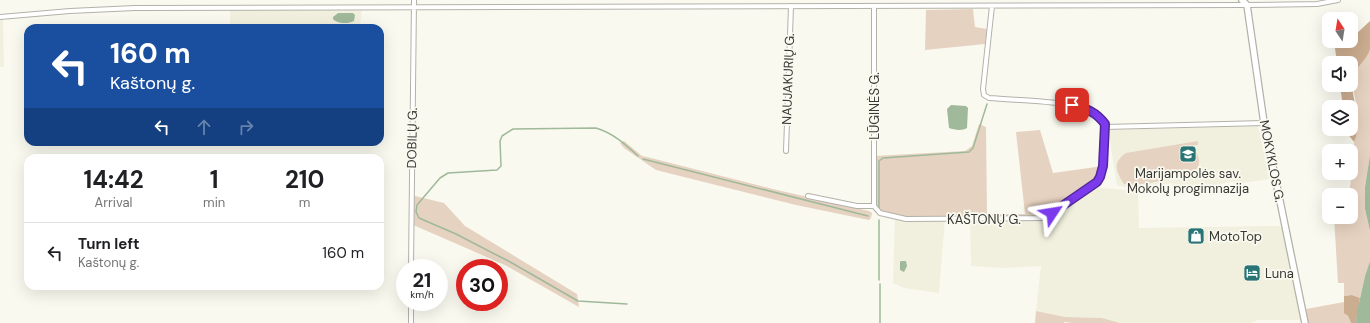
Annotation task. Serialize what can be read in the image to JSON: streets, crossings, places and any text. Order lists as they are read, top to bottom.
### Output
{
  "streets": {
    "main road": ["MOKYKLOS G."],
    "street": [
      "NAUJAKURIŲ G.",
      "LŪGINĖS G.",
      "DOBILŲ G.",
      "KAŠTONŲ G."
    ]
  },
  "crossings": [
    ["LŪGINĖS G.", "KAŠTONŲ G."]
  ],
  "places": {
    "school or university": ["Marijampolės sav. Mokolų progimnazija"],
    "shop": ["MotoTop"],
    "hotel": ["Luna"]
  },
  "north": "top",
  "page": {
    "map_buttons": ["+", "−"],
    "turn": ["160 m", "Kaštonų g."],
    "eta": [
      "14:42",
      "Arrival",
      "1",
      "min",
      "210",
      "m"
    ],
    "list": [
      {
        "name": "Turn left",
        "note": "Kaštonų g.",
        "value": "160 m"
      }
    ],
    "speed": "21 km/h",
    "limit": "30"
  }
}
